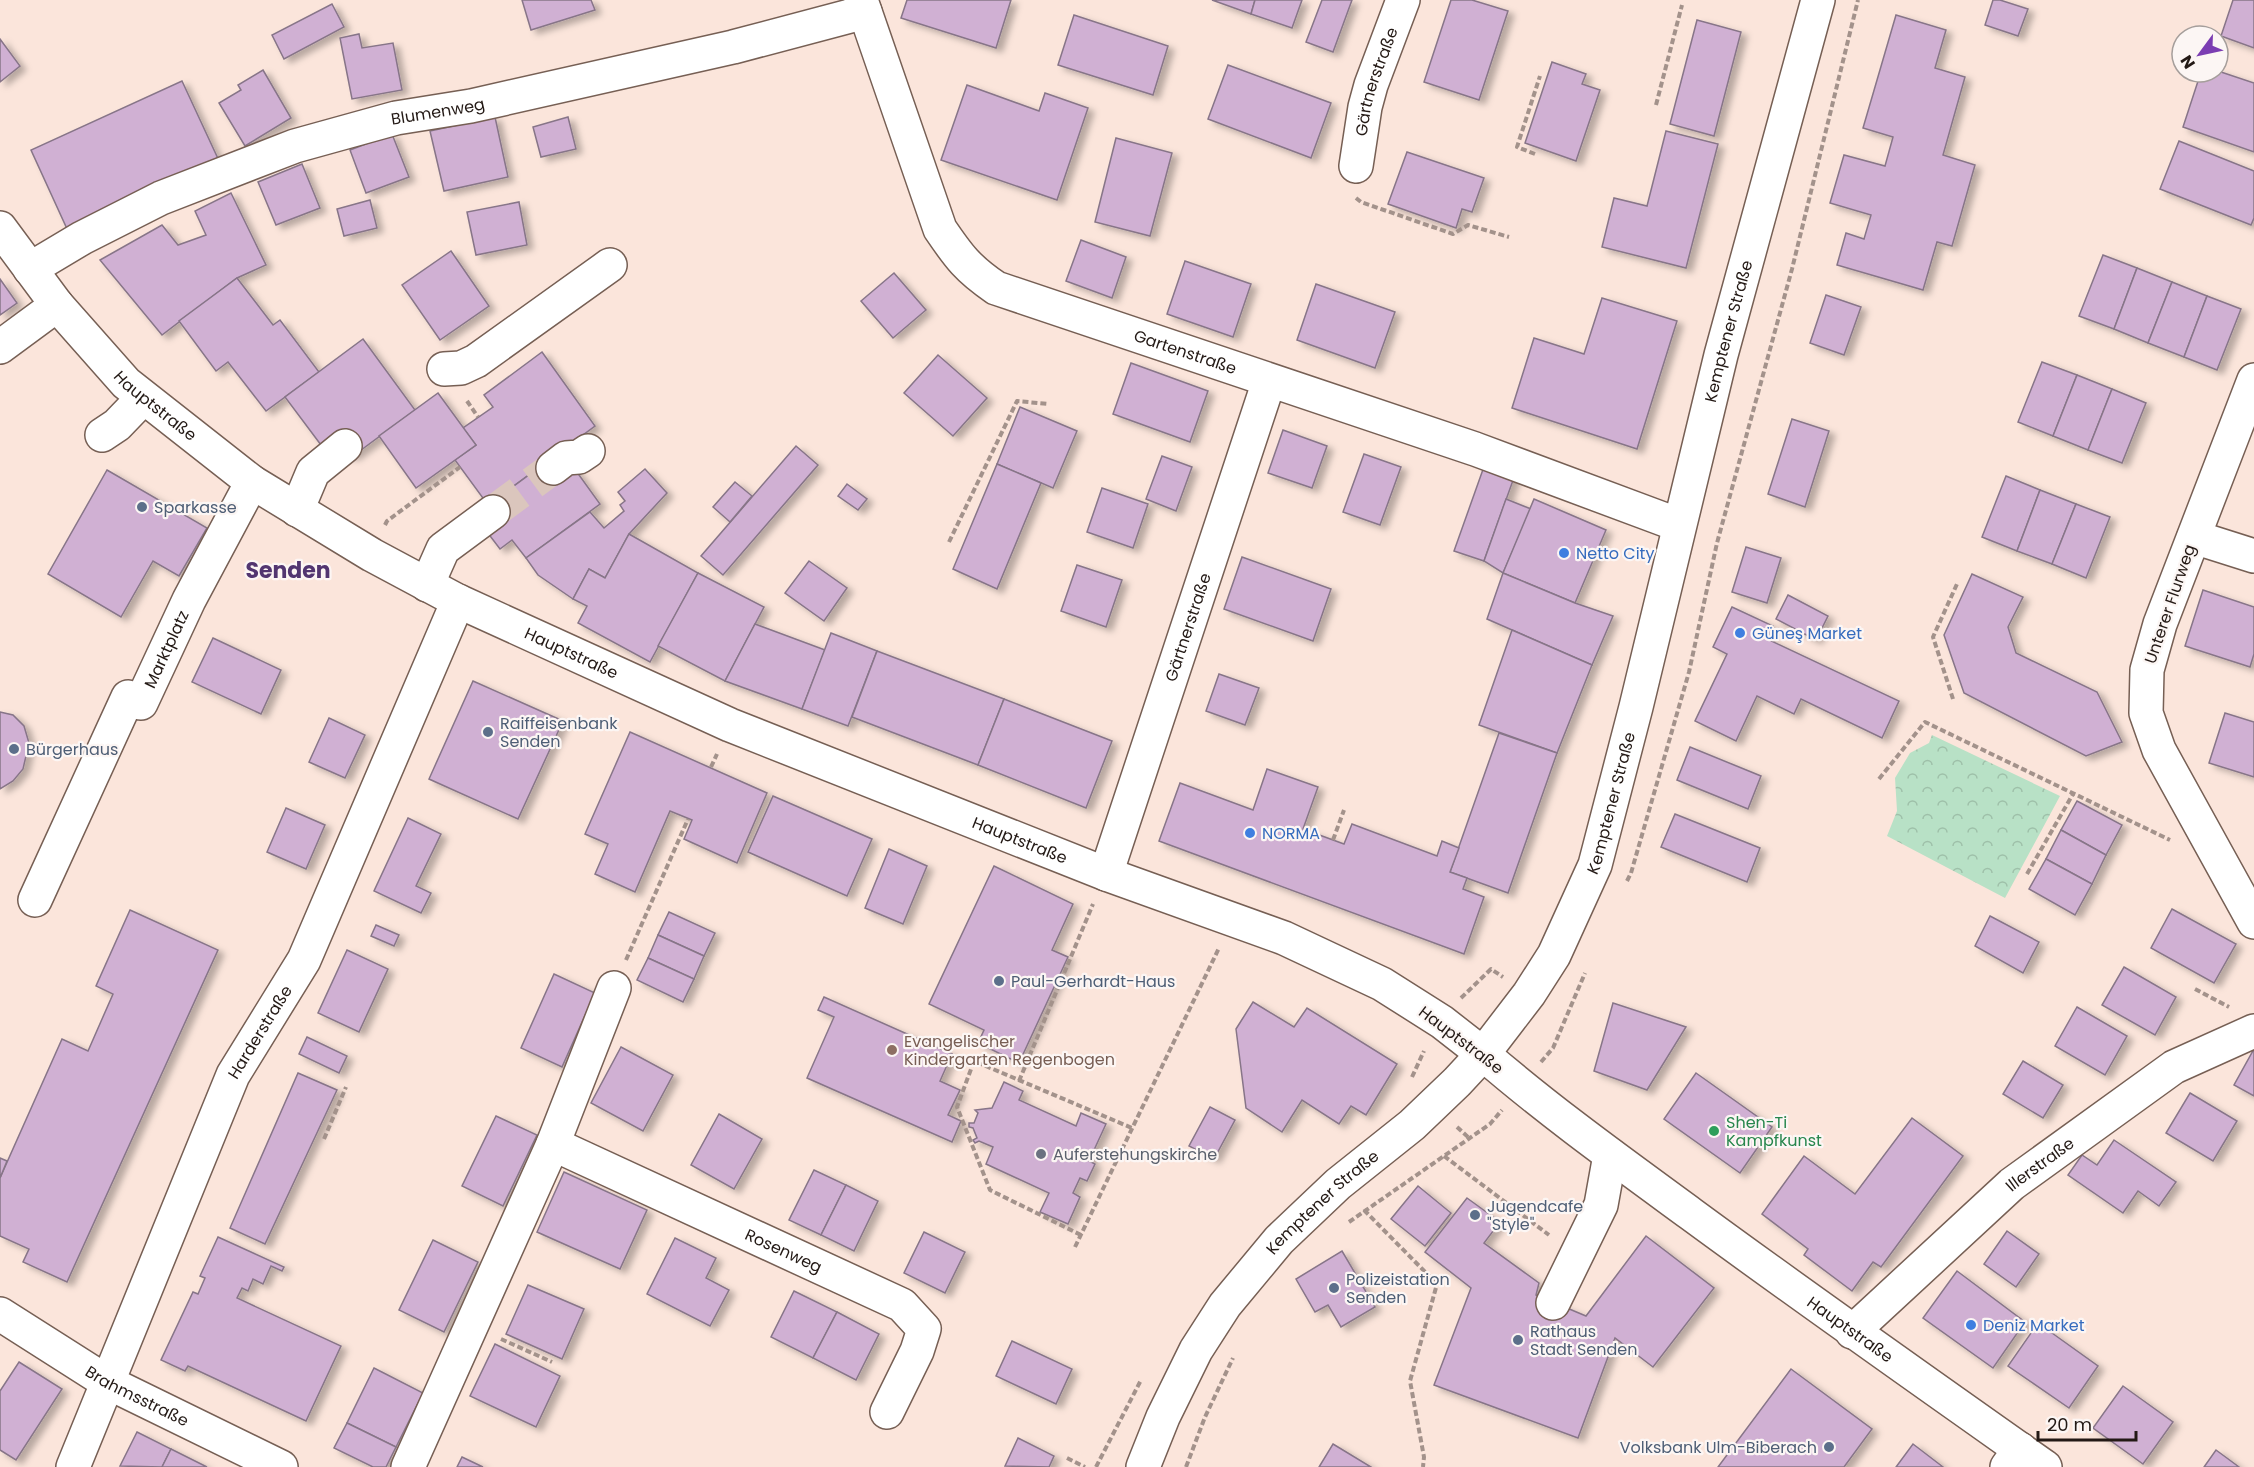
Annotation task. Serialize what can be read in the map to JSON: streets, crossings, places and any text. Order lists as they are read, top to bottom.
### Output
{
  "streets": {
    "street": [
      "Gärtnerstraße",
      "Blumenweg",
      "Kemptener Straße",
      "Gartenstraße",
      "Hauptstraße",
      "Unterer Flurweg",
      "Marktplatz",
      "Harderstraße",
      "Illerstraße",
      "Rosenweg",
      "Brahmsstraße"
    ]
  },
  "crossings": [
    ["Gärtnerstraße", "Gartenstraße"],
    ["Gärtnerstraße", "Hauptstraße"],
    ["Blumenweg", "Gartenstraße"],
    ["Blumenweg", "Hauptstraße"],
    ["Kemptener Straße", "Gartenstraße"],
    ["Kemptener Straße", "Hauptstraße"],
    ["Hauptstraße", "Marktplatz"],
    ["Hauptstraße", "Harderstraße"],
    ["Hauptstraße", "Illerstraße"],
    ["Harderstraße", "Brahmsstraße"]
  ],
  "districts": ["Senden"],
  "places": [
    "Sparkasse",
    "Netto City",
    "Güneş Market",
    "Raiffeisenbank Senden",
    "Bürgerhaus",
    "NORMA",
    "Paul-Gerhardt-Haus",
    "Evangelischer Kindergarten Regenbogen",
    "Shen-Ti Kampfkunst",
    "Auferstehungskirche",
    "Jugendcafe \"Style\"",
    "Polizeistation Senden",
    "Deniz Market",
    "Rathaus Stadt Senden",
    "Volksbank Ulm-Biberach"
  ],
  "scale_bar": "20 m",
  "north": "bottom left"
}
